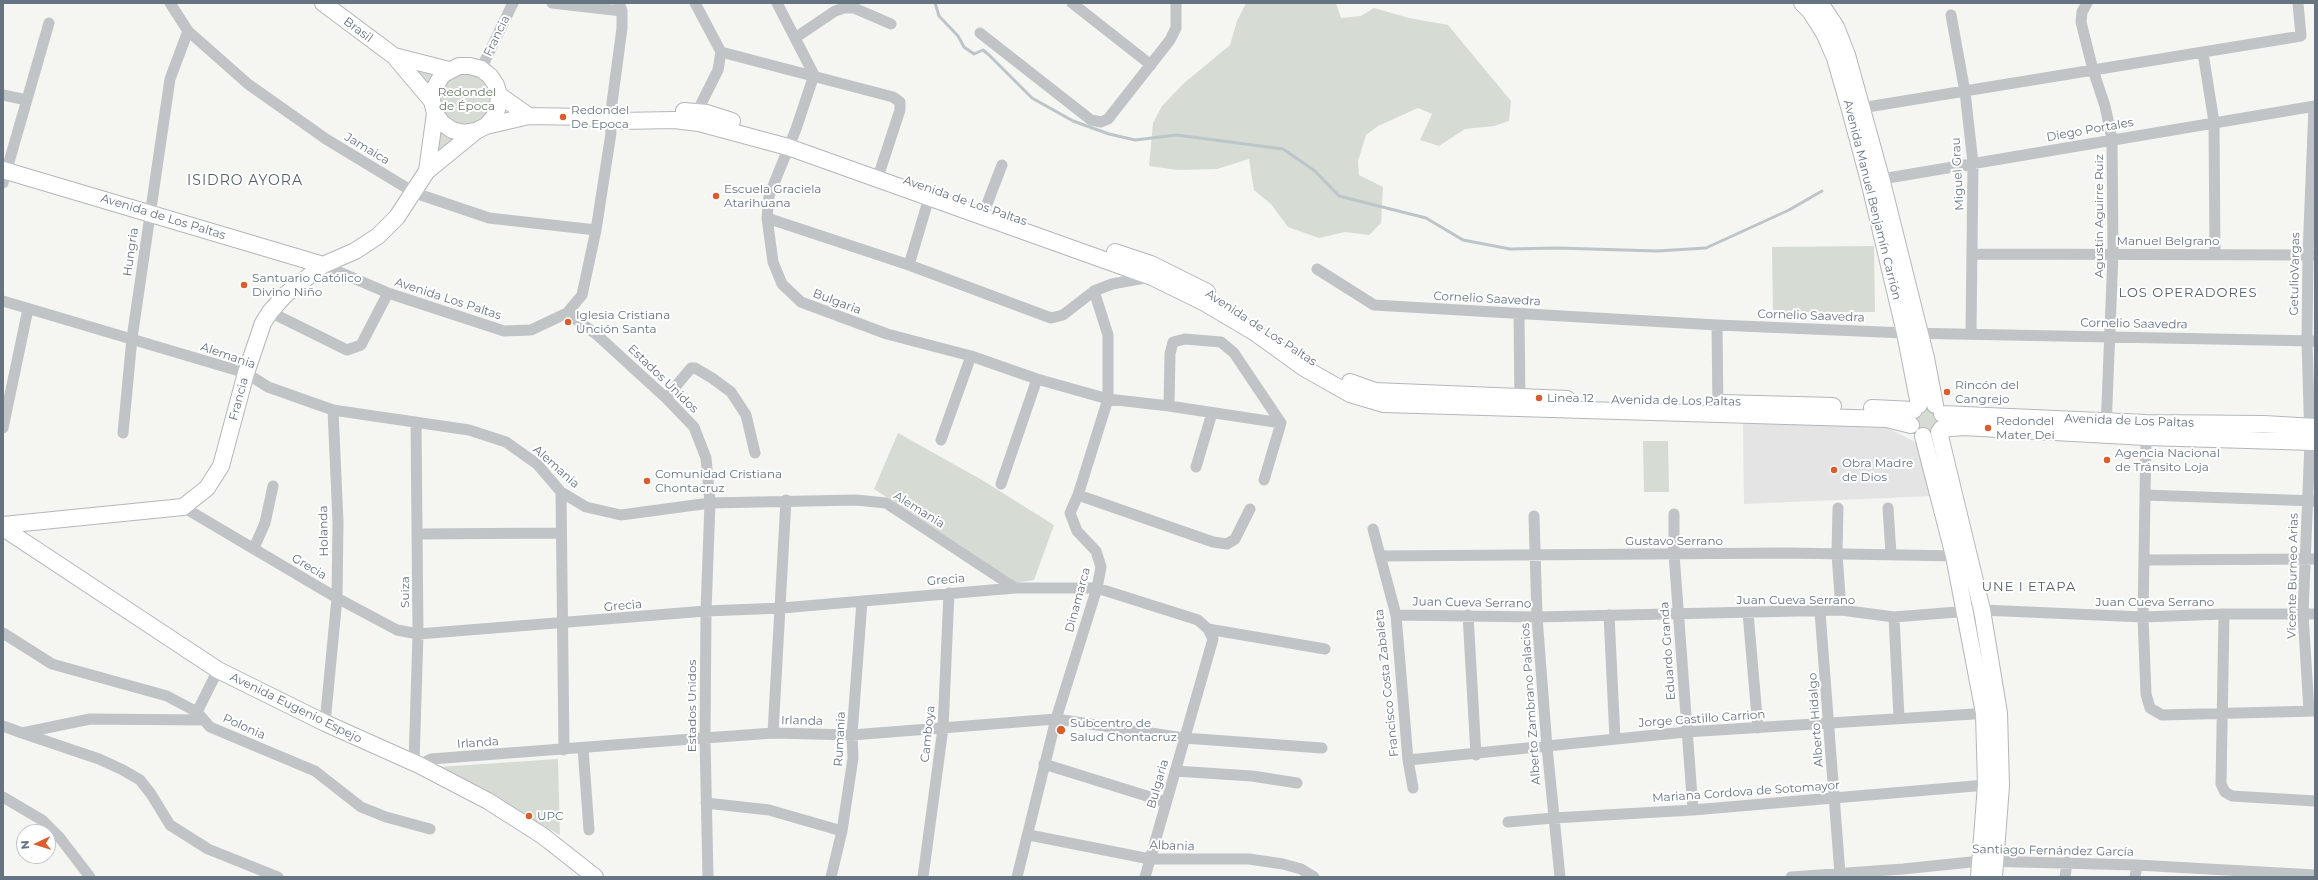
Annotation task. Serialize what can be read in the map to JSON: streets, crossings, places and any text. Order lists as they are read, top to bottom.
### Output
{
  "streets": {
    "main road": [
      "Brasil",
      "Francia",
      "Avenida Manuel Benjamín Carrión",
      "Avenida de Los Paltas",
      "Avenida Eugenio Espejo"
    ],
    "street": [
      "Diego Portales",
      "Jamaica",
      "Miguel Grau",
      "Agustín Aguirre Ruiz",
      "Manuel Belgrano",
      "Hungria",
      "GetulioVargas",
      "Avenida Los Paltas",
      "Cornelio Saavedra",
      "Bulgaria",
      "Alemania",
      "Estados Unidos",
      "Holanda",
      "Gustavo Serrano",
      "Grecia",
      "Vicente Burneo Arias",
      "Suiza",
      "Dinamarca",
      "Juan Cueva Serrano",
      "Eduardo Granda",
      "Francisco Costa Zabaleta",
      "Alberto Zambrano Palacios",
      "Jorge Castillo Carrion",
      "Alberto Hidalgo",
      "Irlanda",
      "Polonia",
      "Camboya",
      "Rumania",
      "Mariana Cordova de Sotomayor",
      "Albania",
      "Santiago Fernández García"
    ]
  },
  "crossings": [
    ["Brasil", "Francia"],
    ["Brasil", "Avenida de Los Paltas"],
    ["Francia", "Jamaica"],
    ["Francia", "Avenida de Los Paltas"],
    ["Francia", "Avenida Los Paltas"],
    ["Francia", "Alemania"],
    ["Francia", "Grecia"],
    ["Diego Portales", "Miguel Grau"],
    ["Diego Portales", "Avenida Manuel Benjamín Carrión"],
    ["Diego Portales", "Agustín Aguirre Ruiz"],
    ["Diego Portales", "GetulioVargas"],
    ["Jamaica", "Hungria"],
    ["Miguel Grau", "Manuel Belgrano"],
    ["Miguel Grau", "Cornelio Saavedra"],
    ["Avenida Manuel Benjamín Carrión", "Avenida de Los Paltas"],
    ["Avenida Manuel Benjamín Carrión", "Cornelio Saavedra"],
    ["Avenida Manuel Benjamín Carrión", "Gustavo Serrano"],
    ["Avenida Manuel Benjamín Carrión", "Juan Cueva Serrano"],
    ["Avenida Manuel Benjamín Carrión", "Jorge Castillo Carrion"],
    ["Avenida Manuel Benjamín Carrión", "Mariana Cordova de Sotomayor"],
    ["Avenida Manuel Benjamín Carrión", "Santiago Fernández García"],
    ["Avenida de Los Paltas", "Agustín Aguirre Ruiz"],
    ["Avenida de Los Paltas", "Hungria"],
    ["Avenida de Los Paltas", "GetulioVargas"],
    ["Avenida de Los Paltas", "Avenida Los Paltas"],
    ["Avenida de Los Paltas", "Bulgaria"],
    ["Avenida de Los Paltas", "Vicente Burneo Arias"],
    ["Agustín Aguirre Ruiz", "Manuel Belgrano"],
    ["Agustín Aguirre Ruiz", "Cornelio Saavedra"],
    ["Manuel Belgrano", "GetulioVargas"],
    ["Hungria", "Alemania"],
    ["GetulioVargas", "Cornelio Saavedra"],
    ["GetulioVargas", "Vicente Burneo Arias"],
    ["Avenida Los Paltas", "Estados Unidos"],
    ["Bulgaria", "Grecia"],
    ["Bulgaria", "Dinamarca"],
    ["Bulgaria", "Irlanda"],
    ["Bulgaria", "Albania"],
    ["Alemania", "Estados Unidos"],
    ["Alemania", "Holanda"],
    ["Alemania", "Grecia"],
    ["Alemania", "Suiza"],
    ["Estados Unidos", "Grecia"],
    ["Estados Unidos", "Irlanda"],
    ["Holanda", "Grecia"],
    ["Holanda", "Avenida Eugenio Espejo"],
    ["Gustavo Serrano", "Eduardo Granda"],
    ["Gustavo Serrano", "Francisco Costa Zabaleta"],
    ["Gustavo Serrano", "Alberto Zambrano Palacios"],
    ["Grecia", "Suiza"],
    ["Grecia", "Dinamarca"],
    ["Grecia", "Camboya"],
    ["Grecia", "Rumania"],
    ["Vicente Burneo Arias", "Juan Cueva Serrano"],
    ["Suiza", "Avenida Eugenio Espejo"],
    ["Suiza", "Irlanda"],
    ["Dinamarca", "Irlanda"],
    ["Dinamarca", "Albania"],
    ["Juan Cueva Serrano", "Eduardo Granda"],
    ["Juan Cueva Serrano", "Francisco Costa Zabaleta"],
    ["Juan Cueva Serrano", "Alberto Zambrano Palacios"],
    ["Juan Cueva Serrano", "Alberto Hidalgo"],
    ["Eduardo Granda", "Jorge Castillo Carrion"],
    ["Eduardo Granda", "Mariana Cordova de Sotomayor"],
    ["Francisco Costa Zabaleta", "Jorge Castillo Carrion"],
    ["Alberto Zambrano Palacios", "Jorge Castillo Carrion"],
    ["Alberto Zambrano Palacios", "Mariana Cordova de Sotomayor"],
    ["Avenida Eugenio Espejo", "Irlanda"],
    ["Jorge Castillo Carrion", "Alberto Hidalgo"],
    ["Alberto Hidalgo", "Mariana Cordova de Sotomayor"],
    ["Alberto Hidalgo", "Santiago Fernández García"],
    ["Irlanda", "Camboya"],
    ["Irlanda", "Rumania"]
  ],
  "districts": ["ISIDRO AYORA", "LOS OPERADORES", "UNE I ETAPA"],
  "parks": ["Redondel de Época"],
  "places": [
    "Redondel De Epoca",
    "Escuela Graciela Atarihuana",
    "Santuario Católico Divino Niño",
    "Iglesia Cristiana Unción Santa",
    "Rincón del Cangrejo",
    "Linea 12",
    "Redondel Mater Dei",
    "Agencia Nacional de Tránsito Loja",
    "Obra Madre de Dios",
    "Comunidad Cristiana Chontacruz",
    "Subcentro de Salud Chontacruz",
    "UPC"
  ],
  "north": "left"
}
